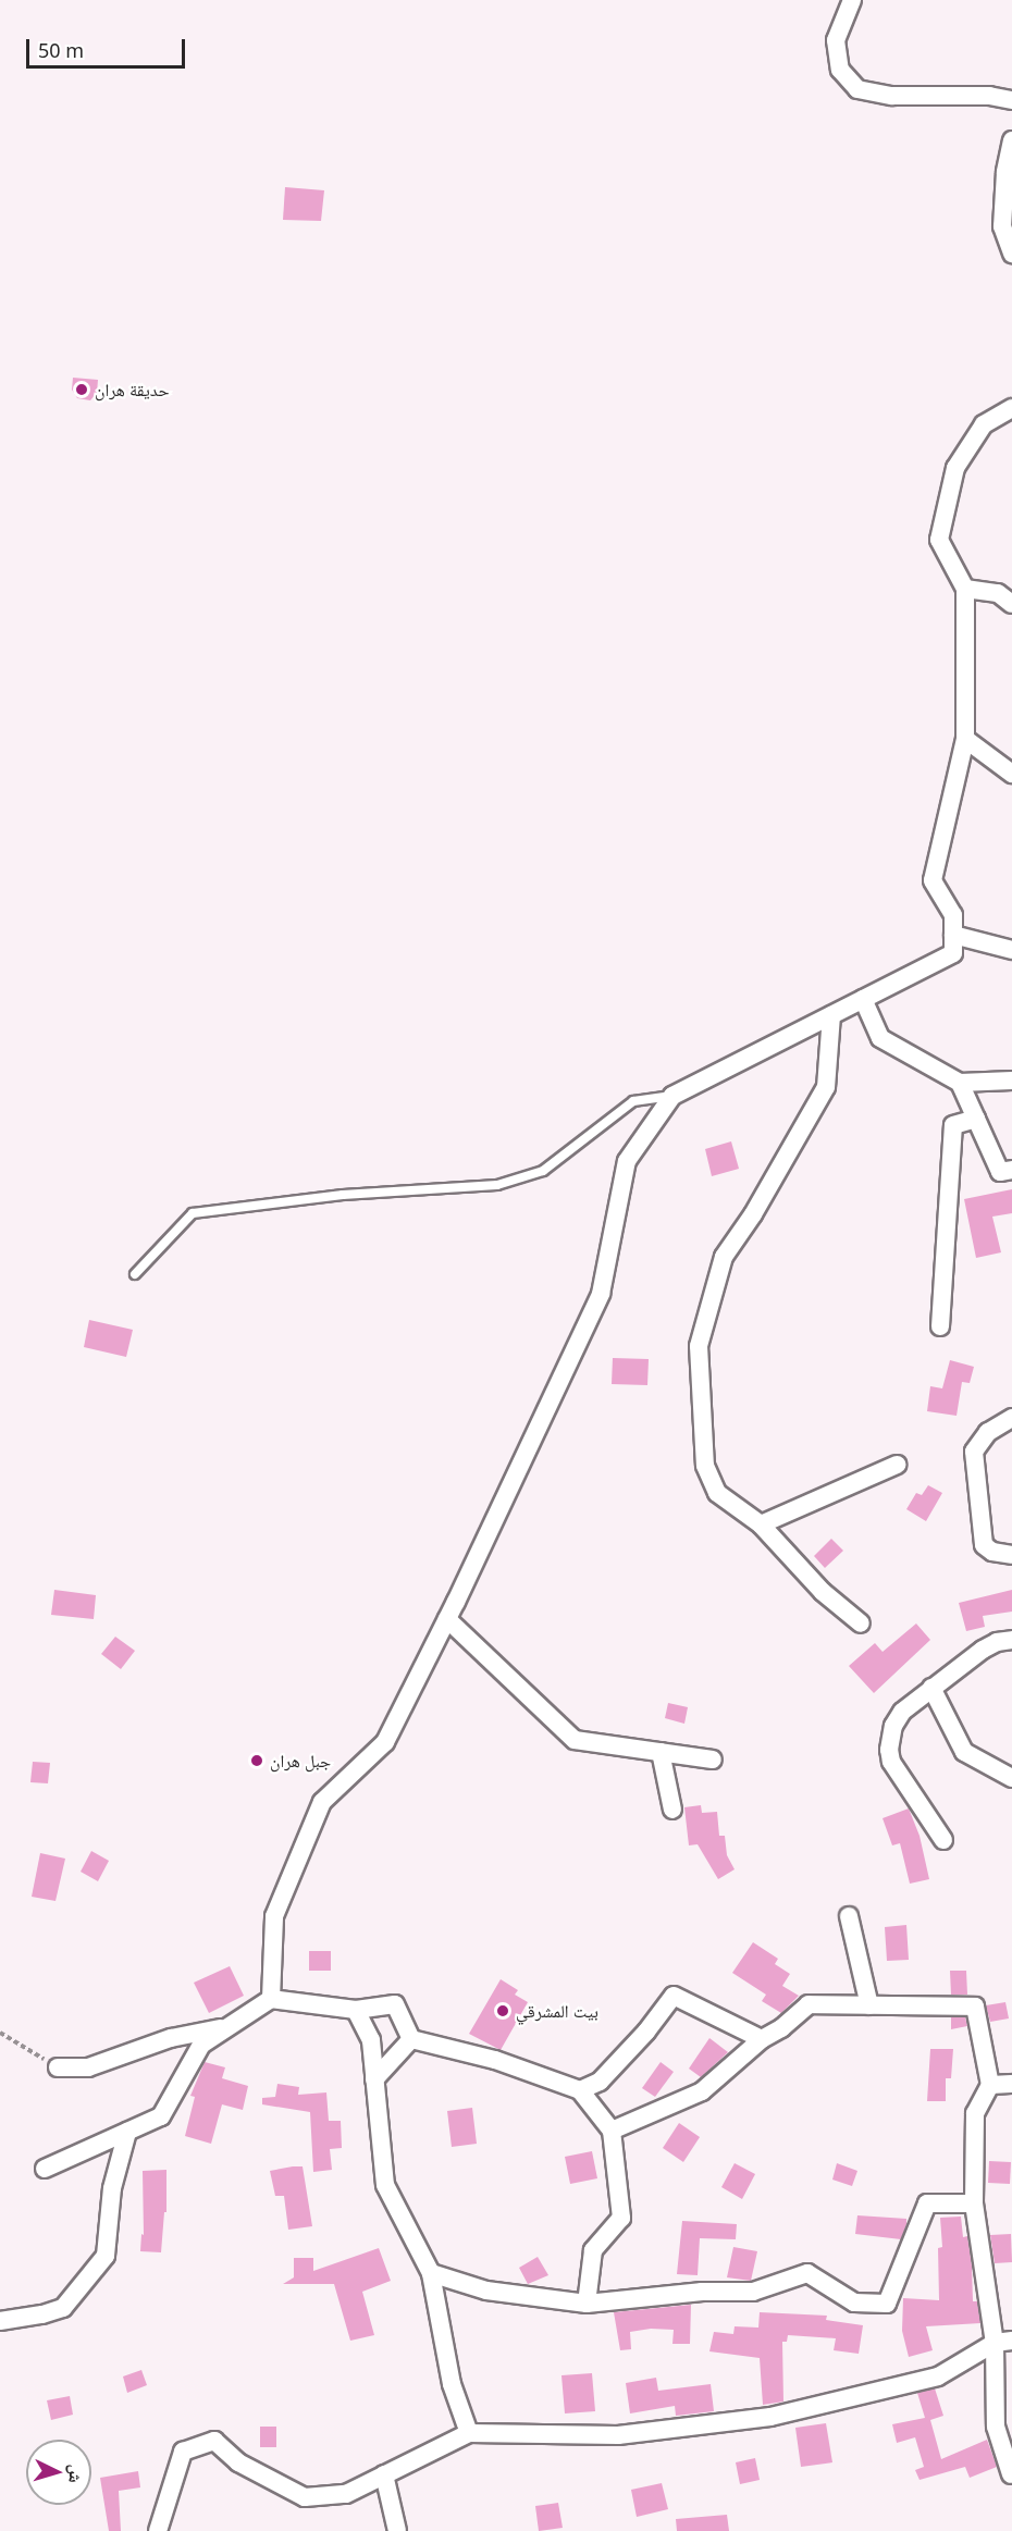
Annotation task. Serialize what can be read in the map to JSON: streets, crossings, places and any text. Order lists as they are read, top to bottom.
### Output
{
  "places": ["حديقة هران", "جبل هران", "بيت المشرقي"],
  "scale_bar": "50 m",
  "north": "right"
}
